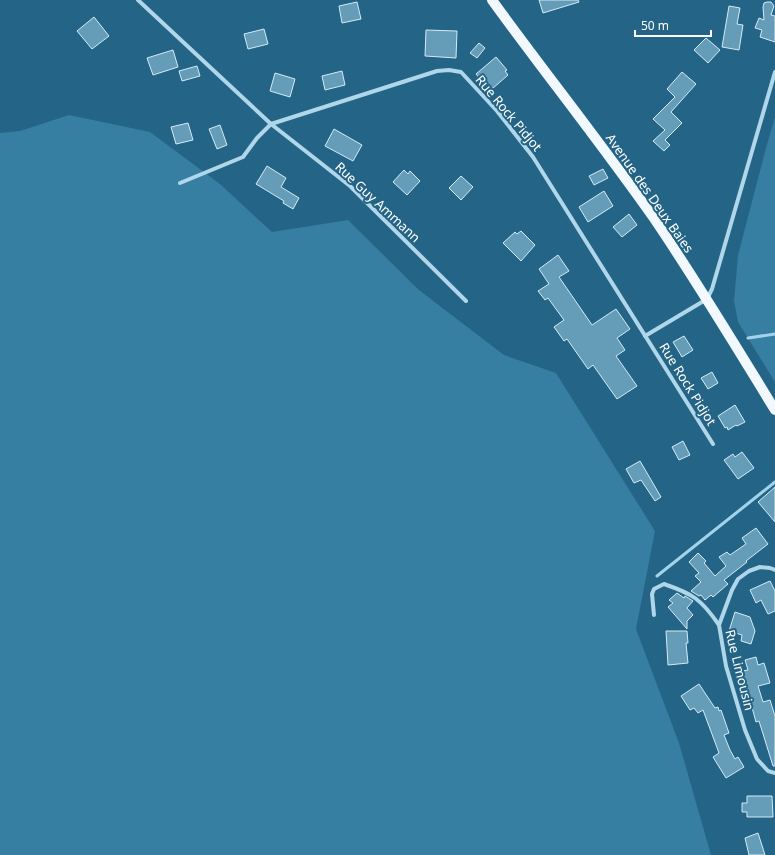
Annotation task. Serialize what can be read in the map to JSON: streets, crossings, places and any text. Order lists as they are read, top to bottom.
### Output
{
  "streets": {
    "main road": ["Avenue des Deux Baies"],
    "street": ["Rue Rock Pidjot", "Rue Guy Ammann", "Rue Limousin"]
  },
  "crossings": [
    ["Rue Rock Pidjot", "Avenue des Deux Baies"],
    ["Rue Rock Pidjot", "Rue Guy Ammann"]
  ],
  "scale_bar": "50 m"
}
